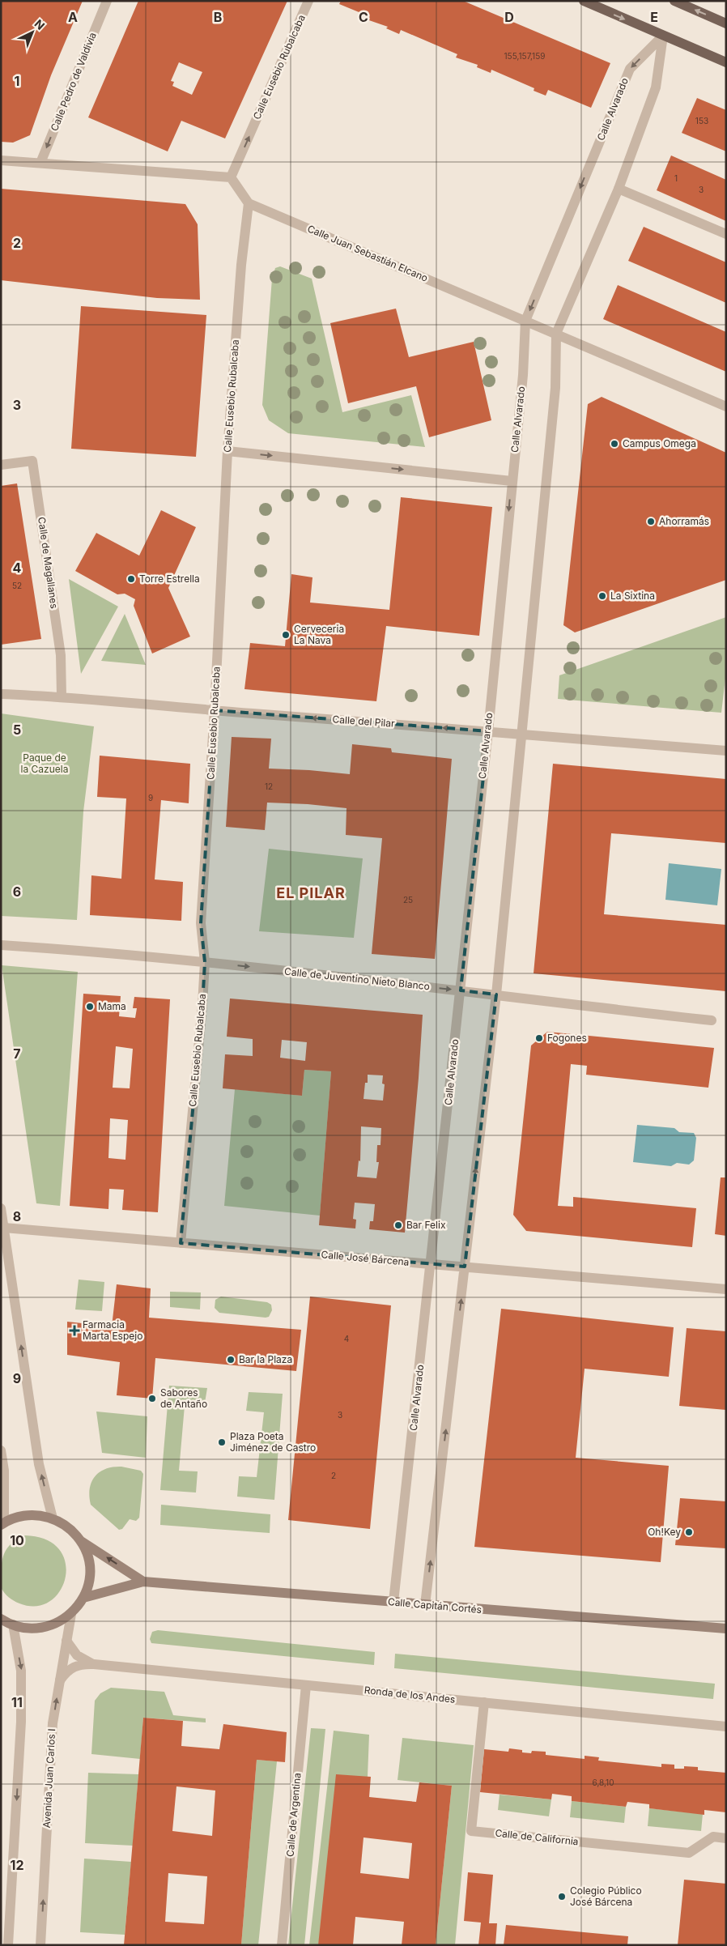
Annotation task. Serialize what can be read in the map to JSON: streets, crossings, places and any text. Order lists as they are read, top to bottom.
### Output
{
  "streets": {
    "main road": ["Calle Capitán Cortés"],
    "street": [
      "Calle Eusebio Rubalcaba",
      "Calle Pedro de Valdivia",
      "Calle Alvarado",
      "Calle Juan Sebastián Elcano",
      "Calle de Magallanes",
      "Calle del Pilar",
      "Calle de Juventino Nieto Blanco",
      "Calle José Bárcena",
      "Ronda de los Andes",
      "Avenida Juan Carlos I",
      "Calle de Argentina",
      "Calle de California"
    ]
  },
  "crossings": [
    ["Calle Eusebio Rubalcaba", "Calle Juan Sebastián Elcano"],
    ["Calle Eusebio Rubalcaba", "Calle del Pilar"],
    ["Calle Eusebio Rubalcaba", "Calle de Juventino Nieto Blanco"],
    ["Calle Eusebio Rubalcaba", "Calle José Bárcena"],
    ["Calle Alvarado", "Calle Juan Sebastián Elcano"],
    ["Calle Alvarado", "Calle del Pilar"],
    ["Calle Alvarado", "Calle de Juventino Nieto Blanco"],
    ["Calle Alvarado", "Calle José Bárcena"],
    ["Calle Alvarado", "Calle Capitán Cortés"],
    ["Calle de Magallanes", "Calle del Pilar"],
    ["Calle Capitán Cortés", "Avenida Juan Carlos I"],
    ["Ronda de los Andes", "Avenida Juan Carlos I"],
    ["Ronda de los Andes", "Calle de Argentina"],
    ["Ronda de los Andes", "Calle de California"]
  ],
  "one_way": ["Calle Pedro de Valdivia", "Calle del Pilar", "Calle de Juventino Nieto Blanco"],
  "districts": ["EL PILAR"],
  "parks": ["Paque de la Cazuela"],
  "places": {
    "other": [
      "Campus Omega",
      "Ahorramás",
      "Torre Estrella",
      "La Sixtina",
      "Cerveceria La Nava",
      "Mama",
      "Fogones",
      "Bar Felix",
      "Bar la Plaza",
      "Sabores de Antaño",
      "Plaza Poeta Jiménez de Castro",
      "Oh!Key",
      "Colegio Público José Bárcena"
    ],
    "health": ["Farmacia Marta Espejo"]
  },
  "house_numbers": [
    "155,157,159",
    "153",
    "1",
    "3",
    "52",
    "12",
    "9",
    "25",
    "4",
    "3",
    "2",
    "6,8,10"
  ],
  "north": "top right",
  "grid": {
    "columns": [
      "A",
      "B",
      "C",
      "D",
      "E"
    ],
    "rows": [
      "1",
      "2",
      "3",
      "4",
      "5",
      "6",
      "7",
      "8",
      "9",
      "10",
      "11",
      "12"
    ]
  }
}
